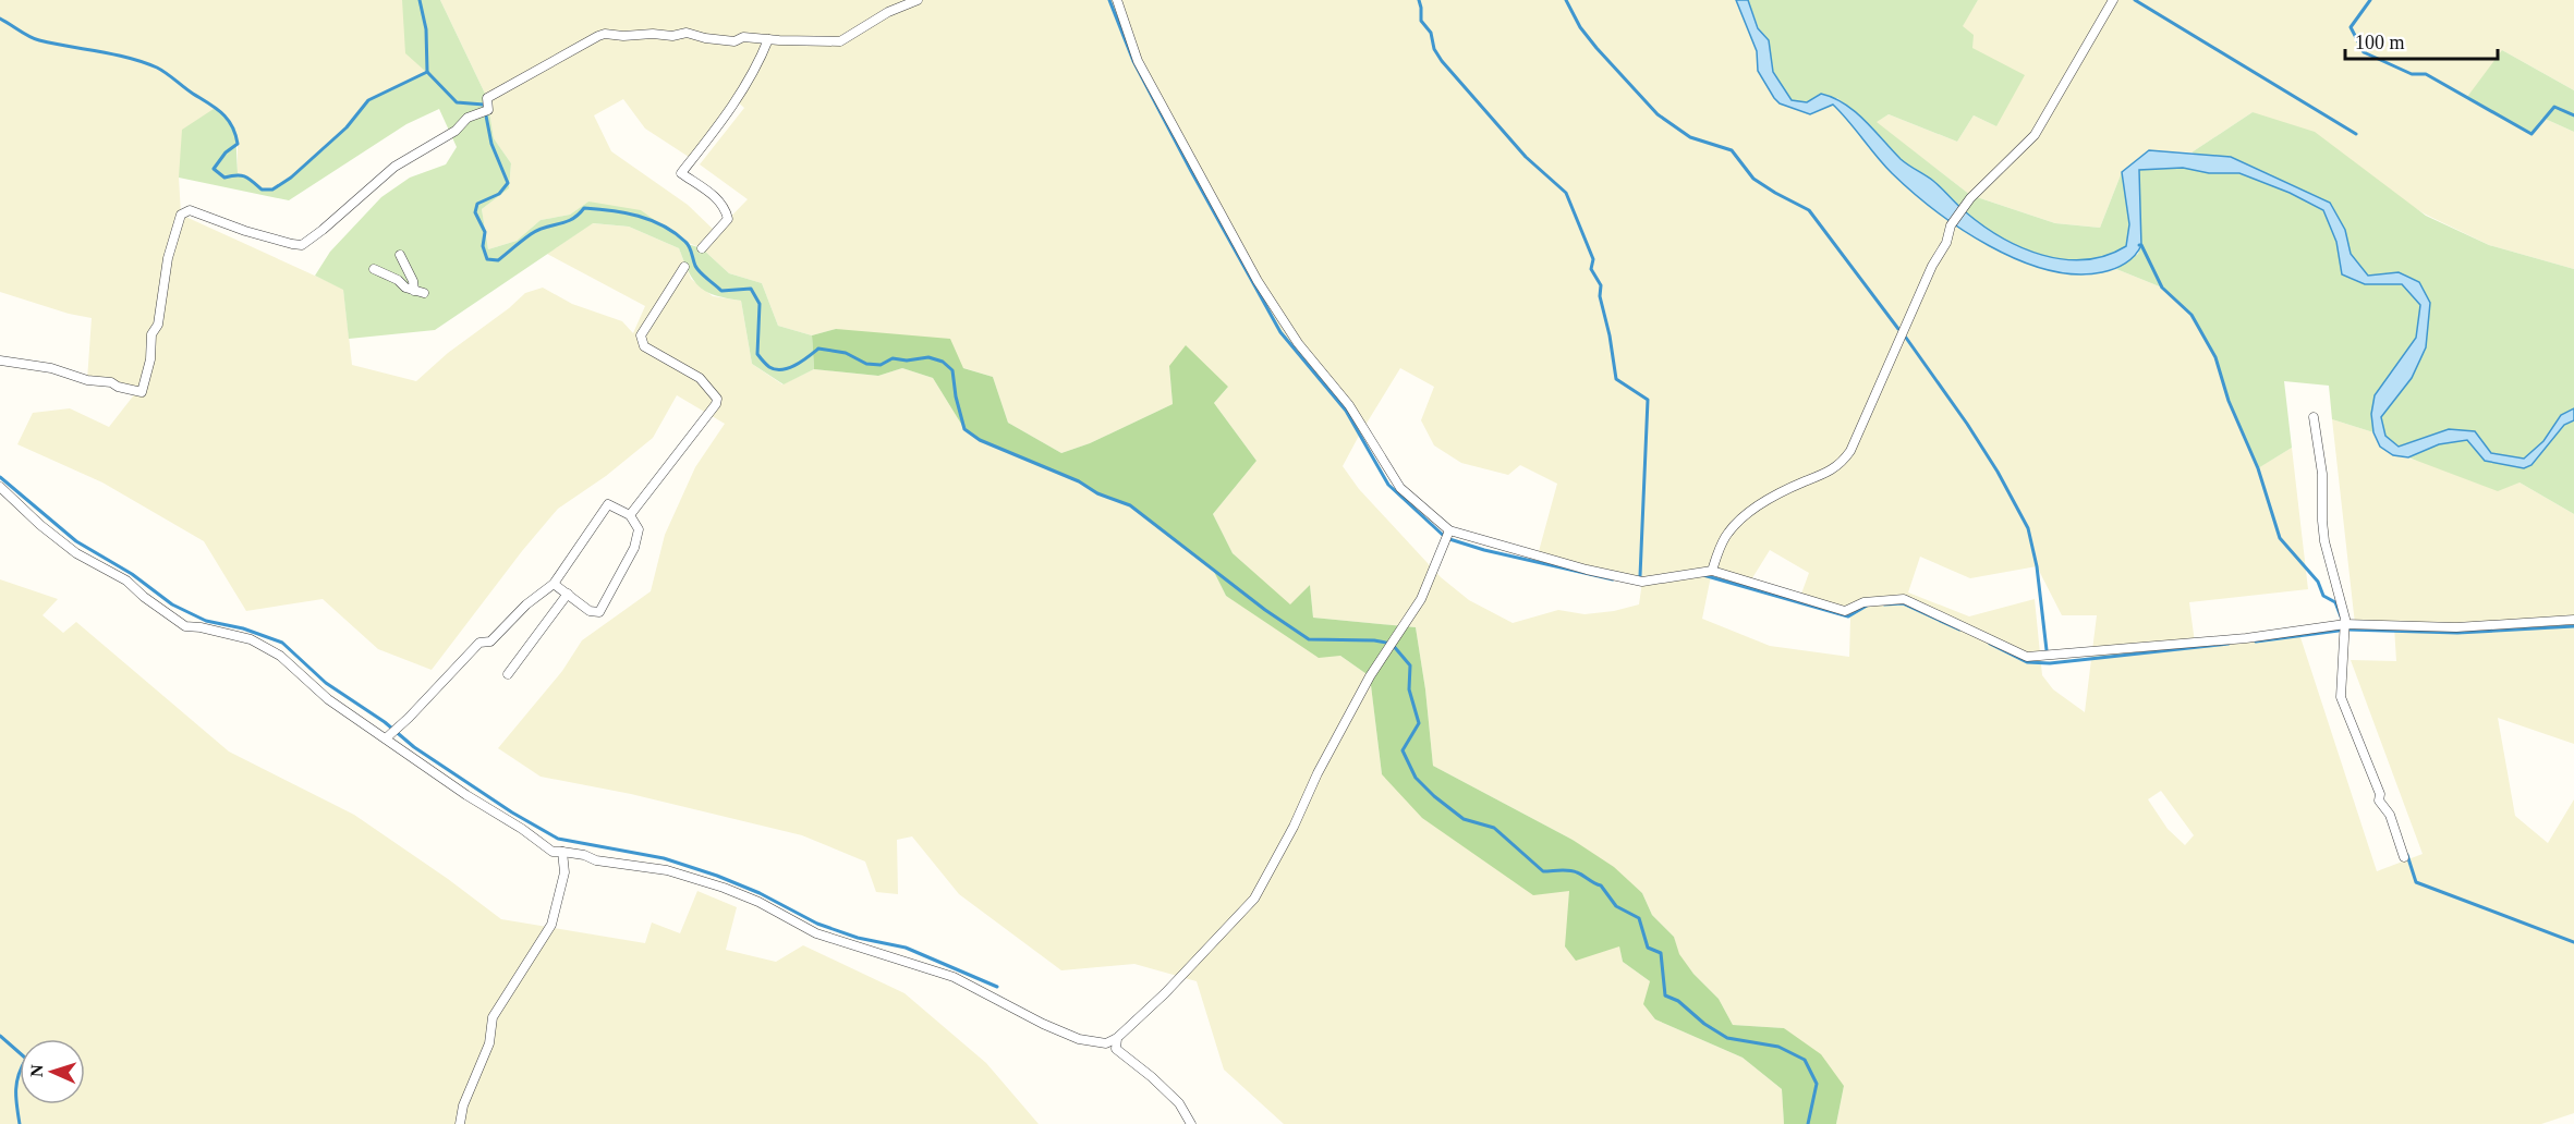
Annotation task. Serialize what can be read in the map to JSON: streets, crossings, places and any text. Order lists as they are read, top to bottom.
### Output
{
  "scale_bar": "100 m",
  "north": "left"
}
